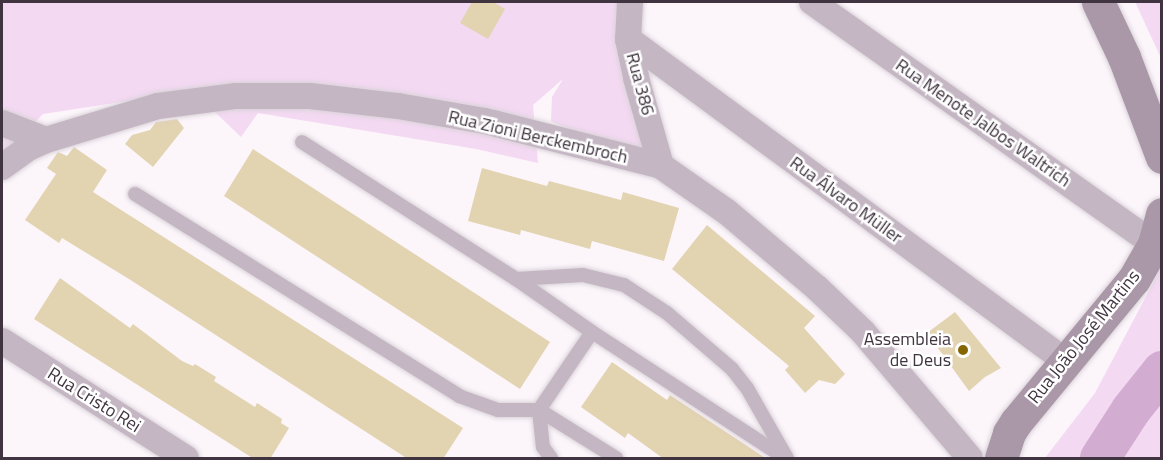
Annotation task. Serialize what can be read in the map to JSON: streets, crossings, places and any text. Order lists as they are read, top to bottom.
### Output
{
  "streets": {
    "main road": ["Rua João José Martins"],
    "street": [
      "Rua 386",
      "Rua Menote Jalbos Waltrich",
      "Rua Zioni Berckembroch",
      "Rua Álvaro Müller",
      "Rua Cristo Rei"
    ]
  },
  "crossings": [
    ["Rua 386", "Rua Zioni Berckembroch"],
    ["Rua 386", "Rua Álvaro Müller"],
    ["Rua Menote Jalbos Waltrich", "Rua João José Martins"],
    ["Rua Álvaro Müller", "Rua João José Martins"]
  ],
  "places": ["Assembleia de Deus"]
}
